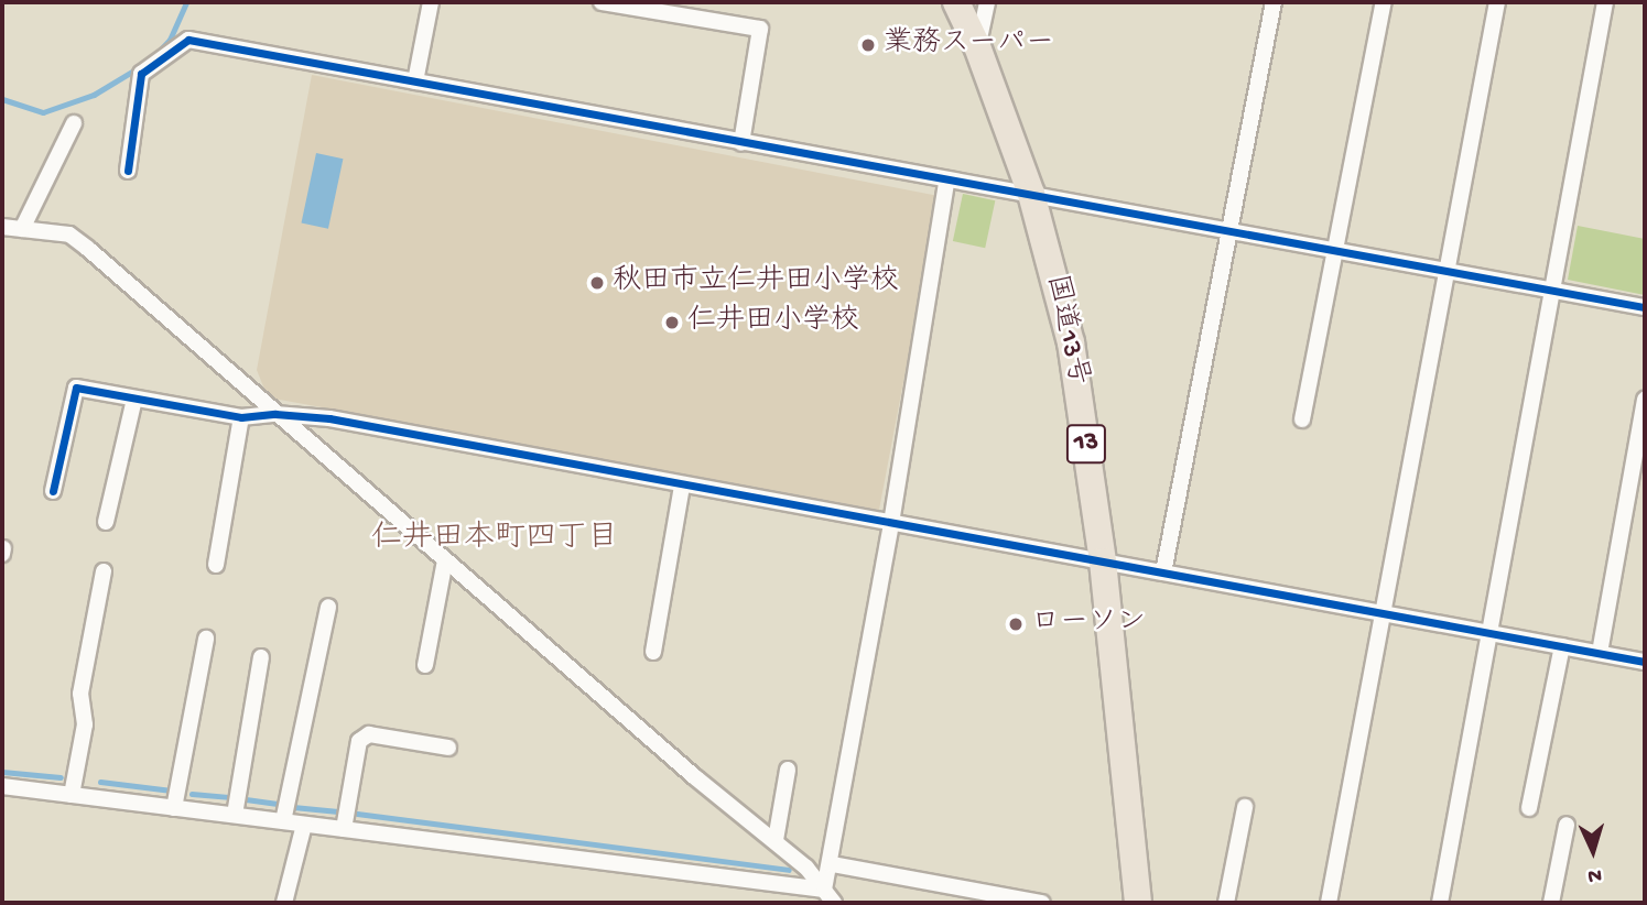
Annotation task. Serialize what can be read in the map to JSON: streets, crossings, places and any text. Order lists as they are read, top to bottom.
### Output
{
  "streets": {
    "highway": ["国道13号", "13"]
  },
  "districts": ["仁井田本町四丁目"],
  "places": [
    "業務スーパー",
    "秋田市立仁井田小学校",
    "仁井田小学校",
    "ローソン"
  ],
  "north": "bottom"
}
